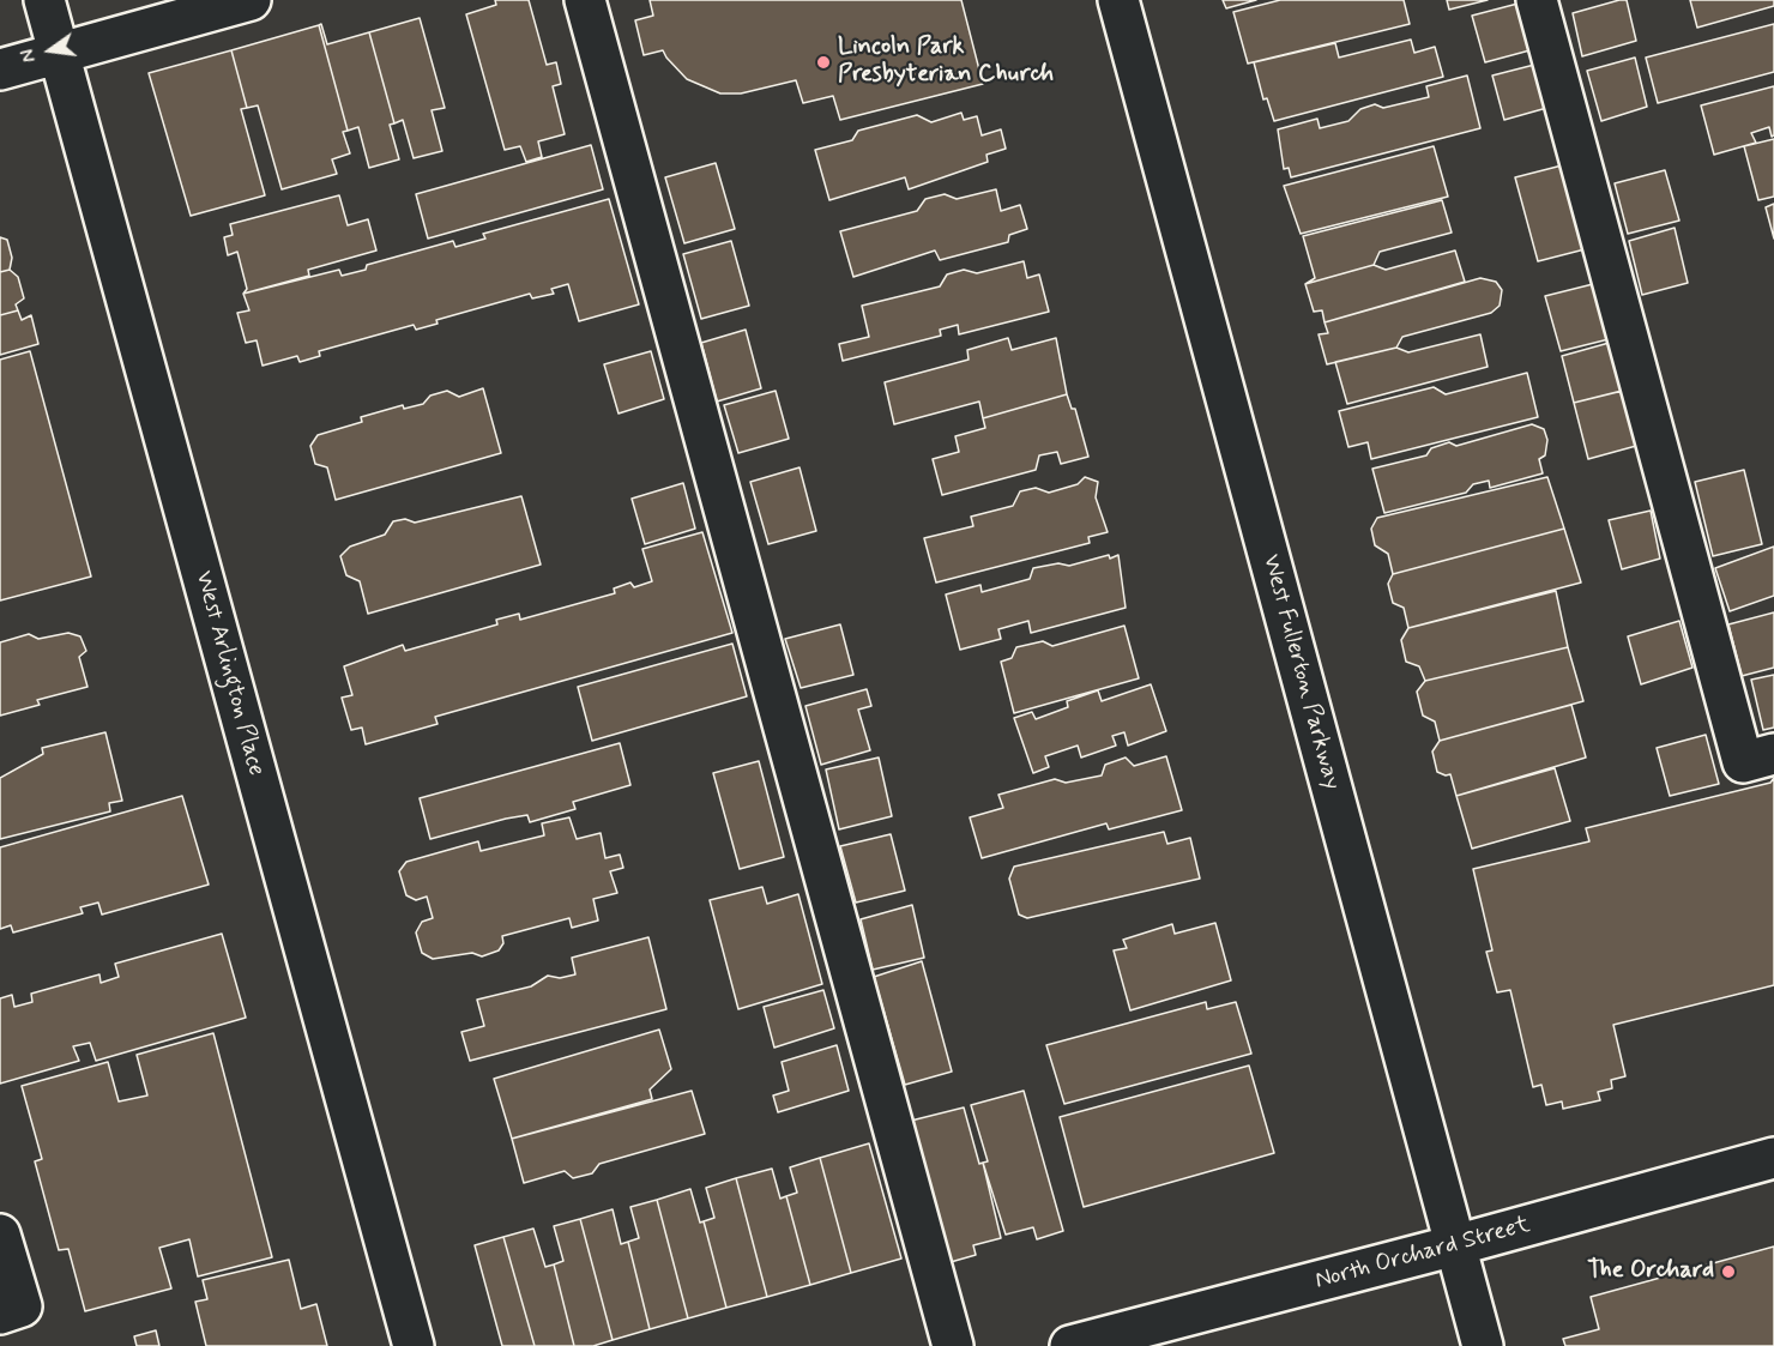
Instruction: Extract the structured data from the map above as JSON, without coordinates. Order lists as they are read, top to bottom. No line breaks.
{"streets":{"street":["West Fullerton Parkway","West Arlington Place","North Orchard Street"]},"crossings":[["West Fullerton Parkway","North Orchard Street"]],"places":["Lincoln Park Presbyterian Church","The Orchard"],"north":"left"}
